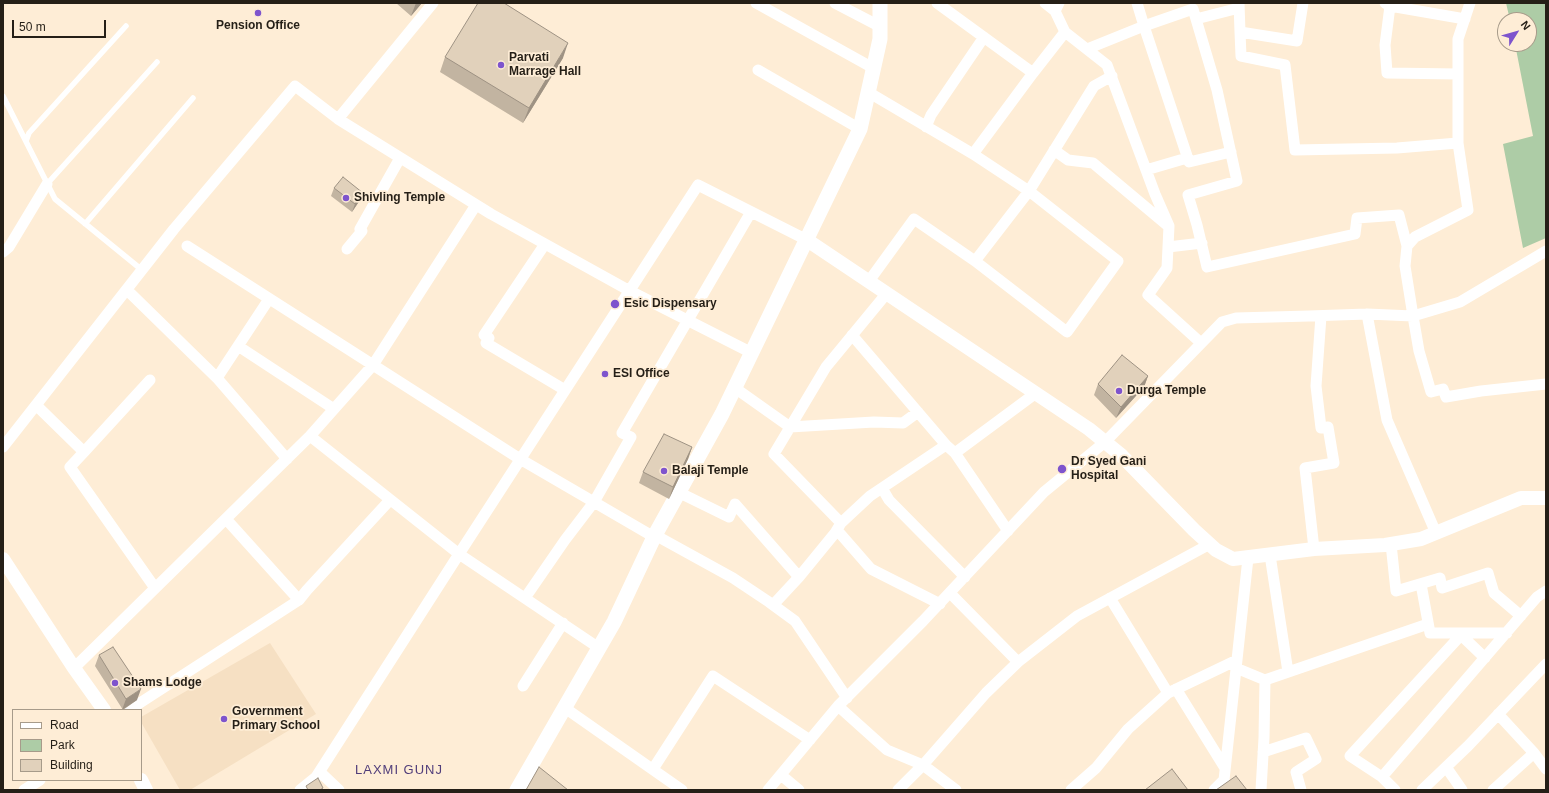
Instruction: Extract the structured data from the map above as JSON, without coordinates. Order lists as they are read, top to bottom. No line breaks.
{"districts":["LAXMI GUNJ"],"places":["Pension Office","Parvati Marrage Hall","Shivling Temple","Esic Dispensary","ESI Office","Durga Temple","Dr Syed Gani Hospital","Balaji Temple","Shams Lodge","Government Primary School"],"legend":["Road","Park","Building"],"scale_bar":"50 m","north":"top right"}
